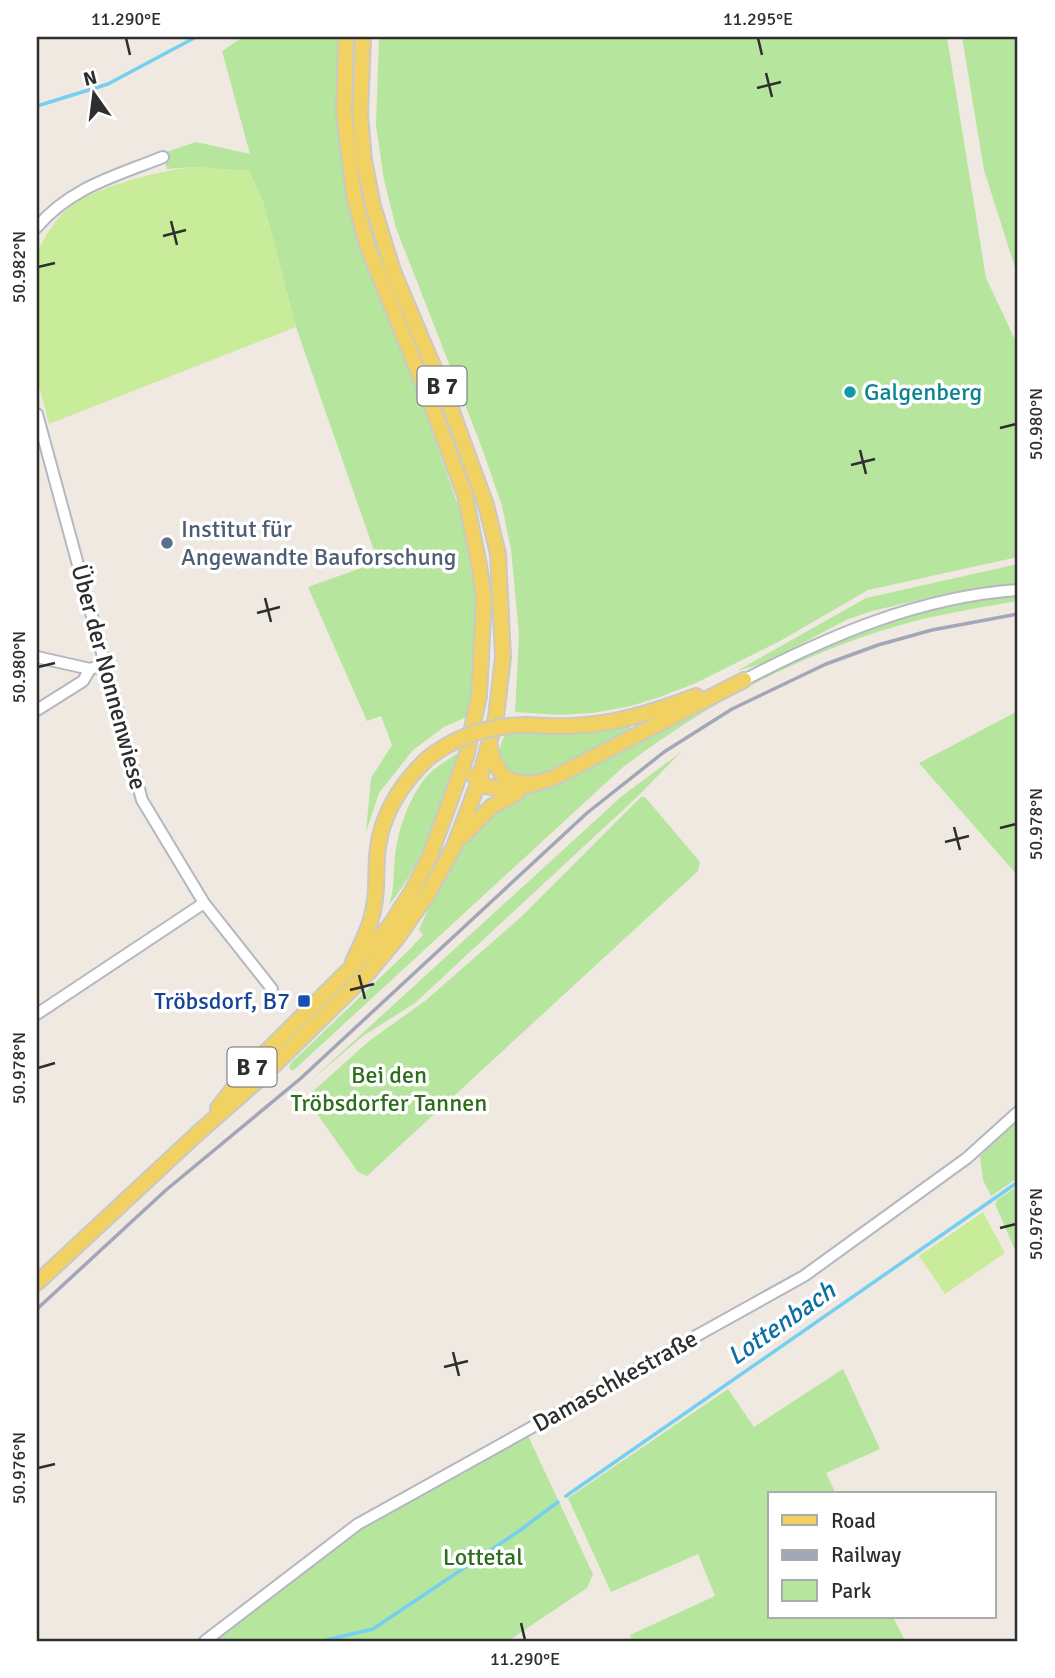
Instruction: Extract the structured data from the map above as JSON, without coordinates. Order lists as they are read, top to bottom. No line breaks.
{"streets":{"main road":["B 7"],"street":["Über der Nonnenwiese","Damaschkestraße"]},"water":["Lottenbach"],"parks":["Bei den Tröbsdorfer Tannen","Lottetal"],"places":{"other":["Galgenberg","Institut für Angewandte Bauforschung"],"transit":["Tröbsdorf, B7"]},"legend":["Road","Railway","Park"],"north":"top","coordinates":["11.290°E","11.295°E","50.982°N","50.980°N","50.978°N","50.976°N"]}
